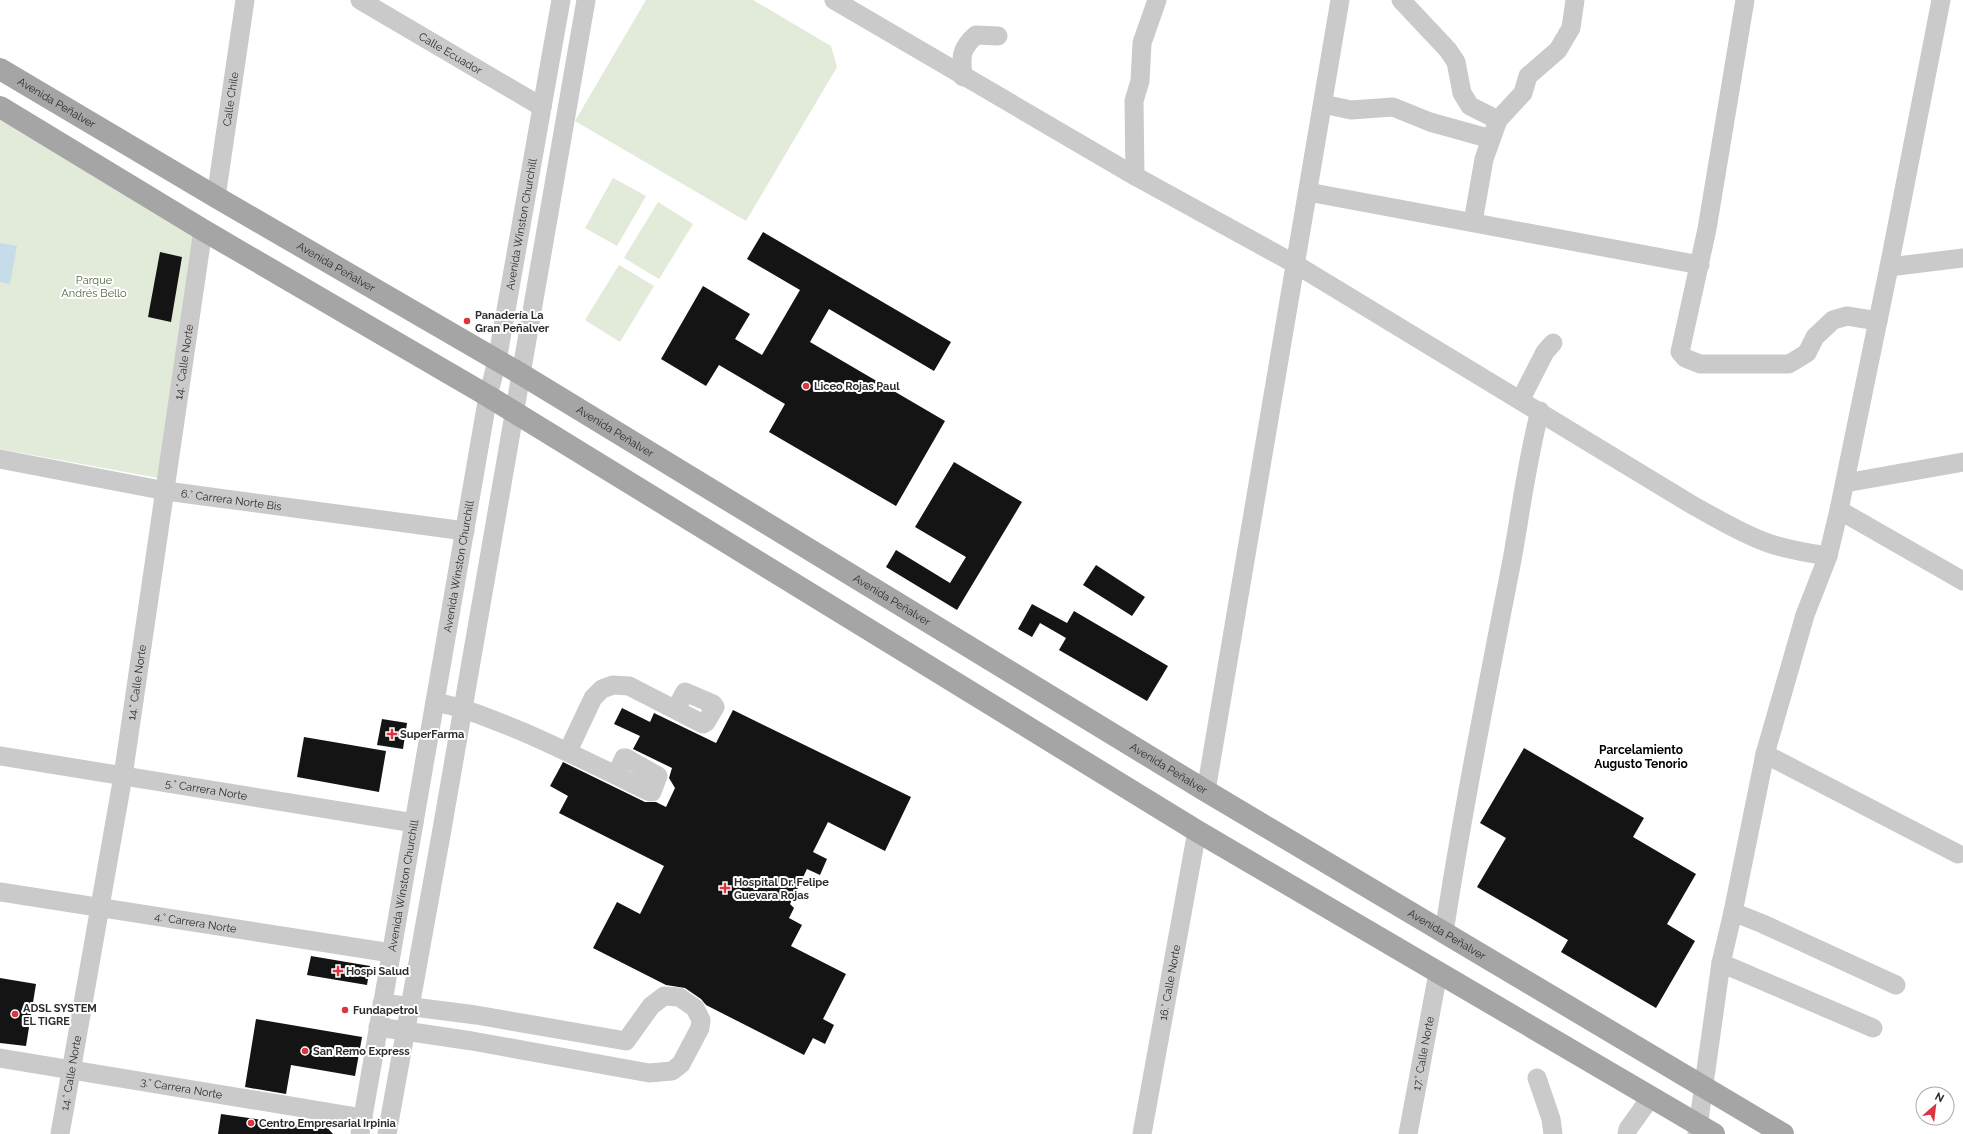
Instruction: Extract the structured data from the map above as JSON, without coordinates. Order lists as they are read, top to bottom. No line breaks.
{"streets":{"main road":["Avenida Peñalver"],"street":["Calle Ecuador","Calle Chile","Avenida Winston Churchill","14.° Calle Norte","6.° Carrera Norte Bis","5.° Carrera Norte","4.° Carrera Norte","16.° Calle Norte","17.° Calle Norte","3.° Carrera Norte"]},"crossings":[["Calle Ecuador","Avenida Winston Churchill"],["Calle Chile","Avenida Peñalver"],["Avenida Peñalver","Avenida Winston Churchill"],["Avenida Winston Churchill","6.° Carrera Norte Bis"],["Avenida Winston Churchill","5.° Carrera Norte"],["Avenida Winston Churchill","4.° Carrera Norte"],["Avenida Winston Churchill","3.° Carrera Norte"],["14.° Calle Norte","6.° Carrera Norte Bis"],["14.° Calle Norte","5.° Carrera Norte"],["14.° Calle Norte","4.° Carrera Norte"],["14.° Calle Norte","3.° Carrera Norte"]],"districts":["Parcelamiento Augusto Tenorio"],"parks":["Parque Andrés Bello"],"places":{"other":["Panadería La Gran Peñalver","Liceo Rojas Paul","Fundapetrol","ADSL SYSTEM EL TIGRE","San Remo Express","Centro Empresarial Irpinia"],"health":["SuperFarma","Hospital Dr. Felipe Guevara Rojas","Hospi Salud"]},"north":"top right"}
